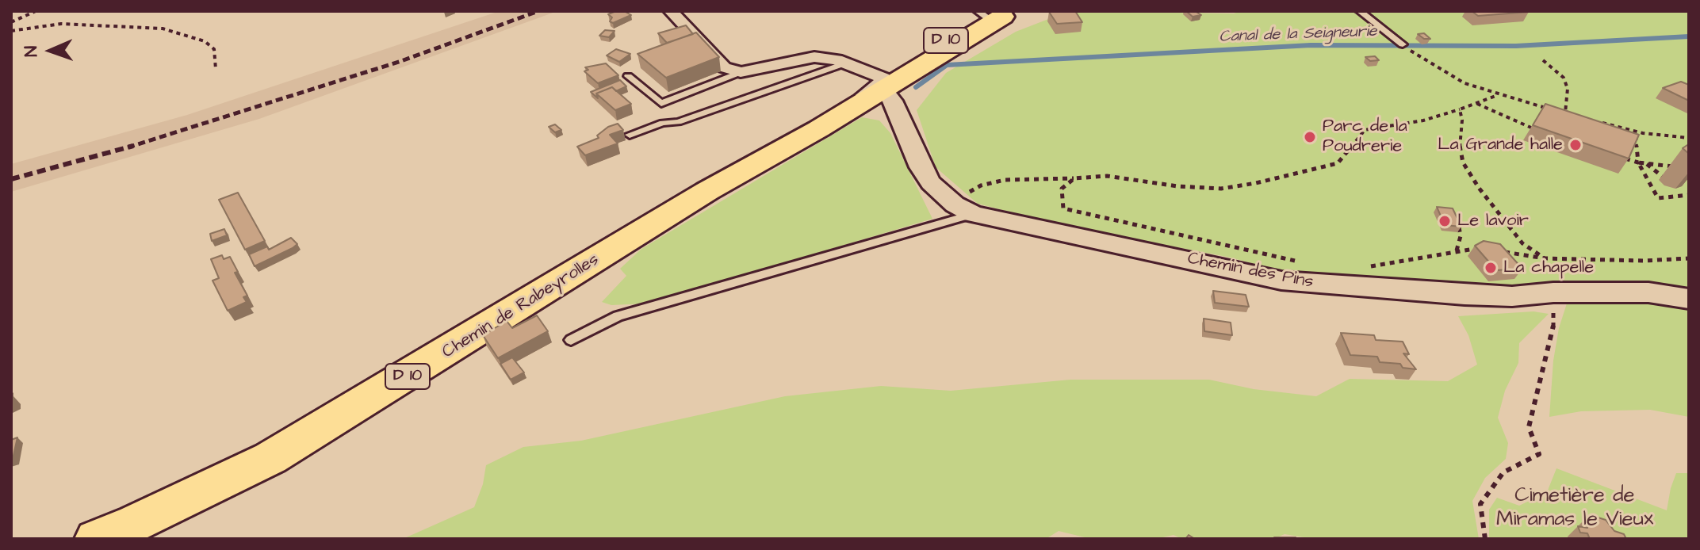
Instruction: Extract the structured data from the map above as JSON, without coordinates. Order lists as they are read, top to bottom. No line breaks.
{"streets":{"main road":["D 10","Chemin de Rabeyrolles"],"street":["Chemin des Pins"]},"crossings":[["Chemin des Pins","Chemin de Rabeyrolles"]],"water":["Canal de la Seigneurie"],"parks":["Cimetière de Miramas le Vieux"],"places":["Parc de la Poudrerie","La Grande halle","Le lavoir","La chapelle"],"north":"left"}
